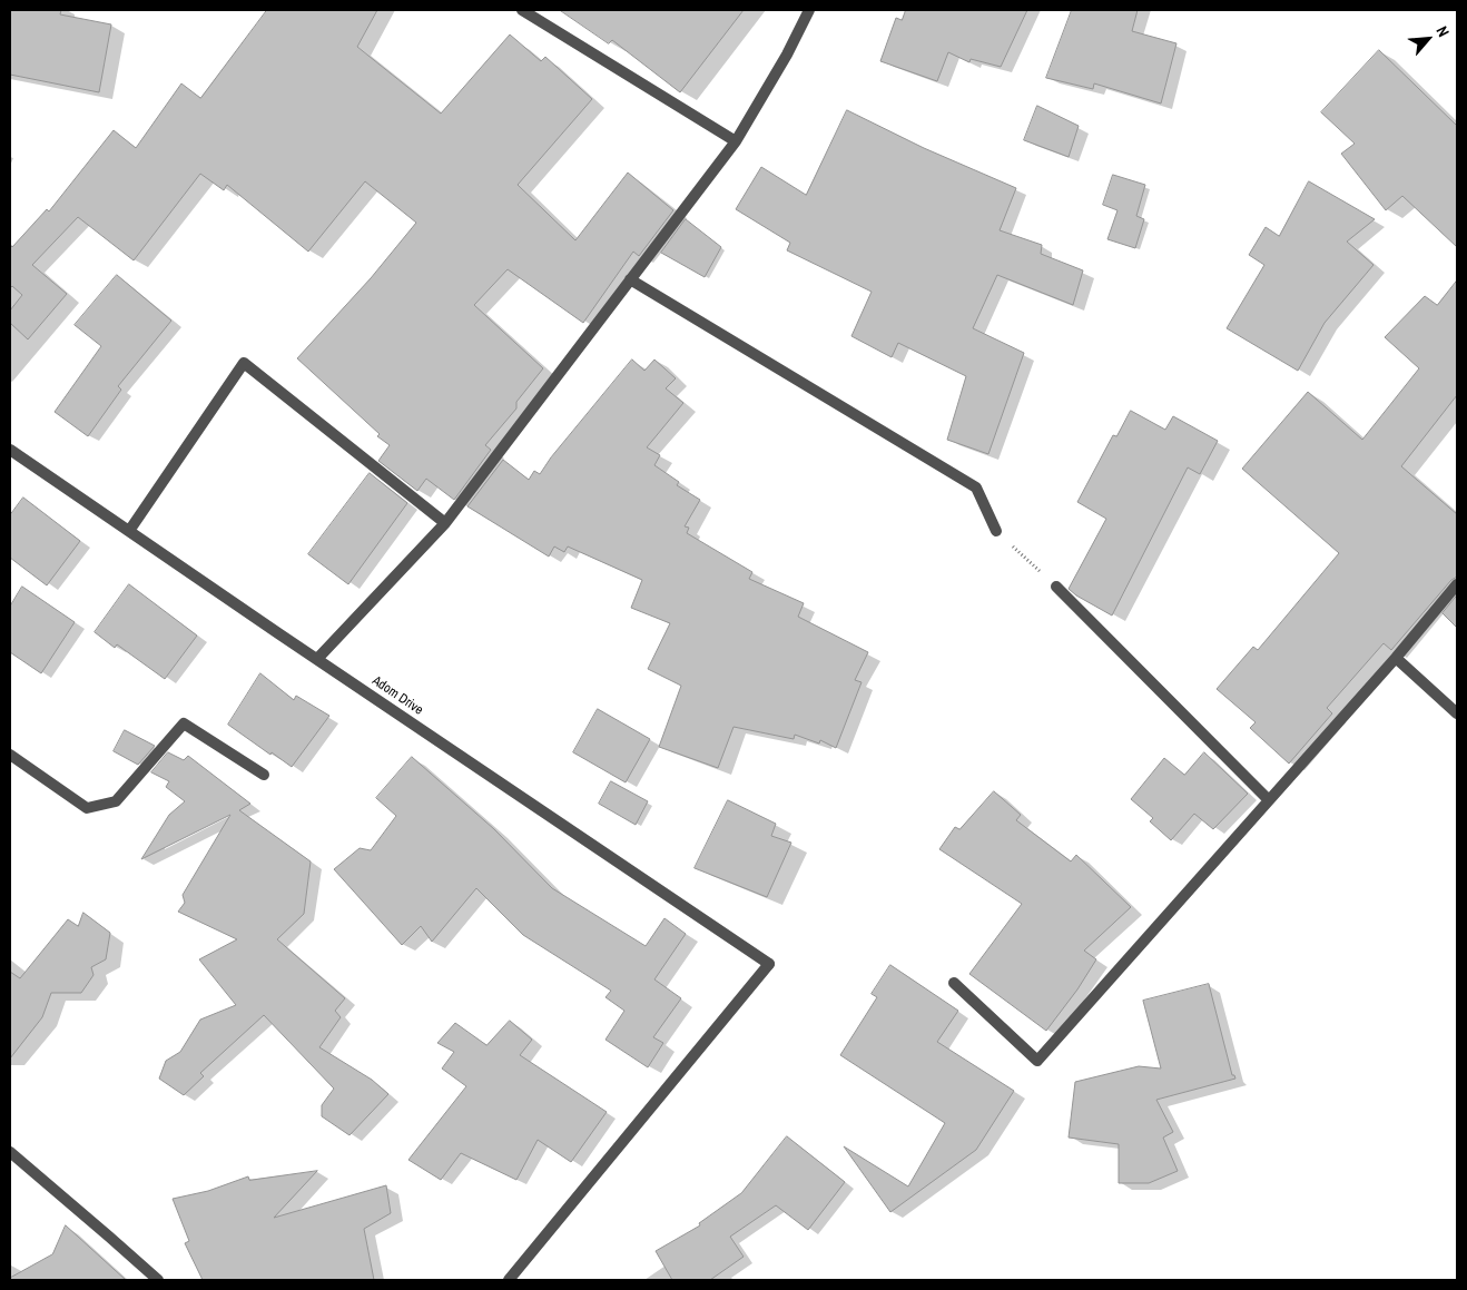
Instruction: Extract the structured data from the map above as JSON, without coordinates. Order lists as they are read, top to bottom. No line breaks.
{"streets":{"street":["Adom Drive"]},"north":"top right"}
